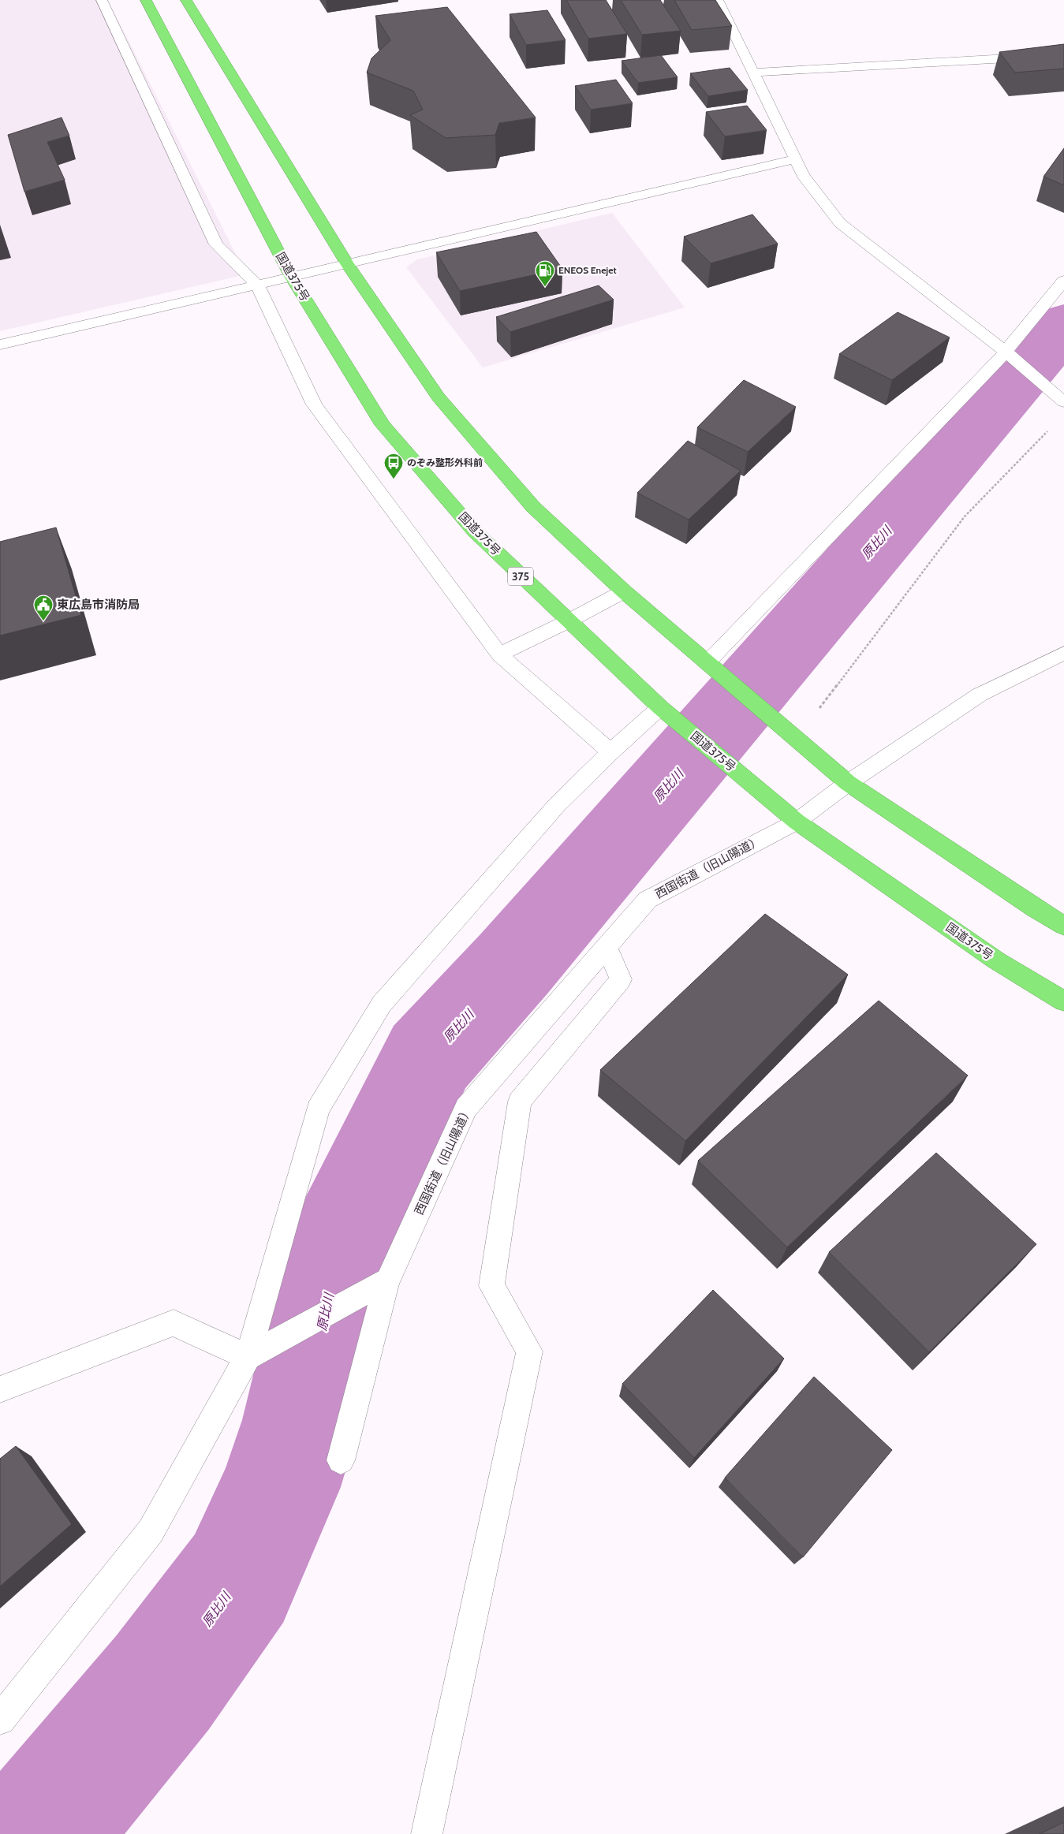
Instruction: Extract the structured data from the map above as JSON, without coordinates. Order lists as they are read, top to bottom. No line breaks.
{"streets":{"highway":["国道375号","375"],"street":["西国街道（旧山陽道）"]},"crossings":[["国道375号","西国街道（旧山陽道）"]],"water":["原比川"],"places":{"fuel station":["ENEOS Enejet"],"bus stop":["のぞみ整形外科前"],"public building":["東広島市消防局"]}}
